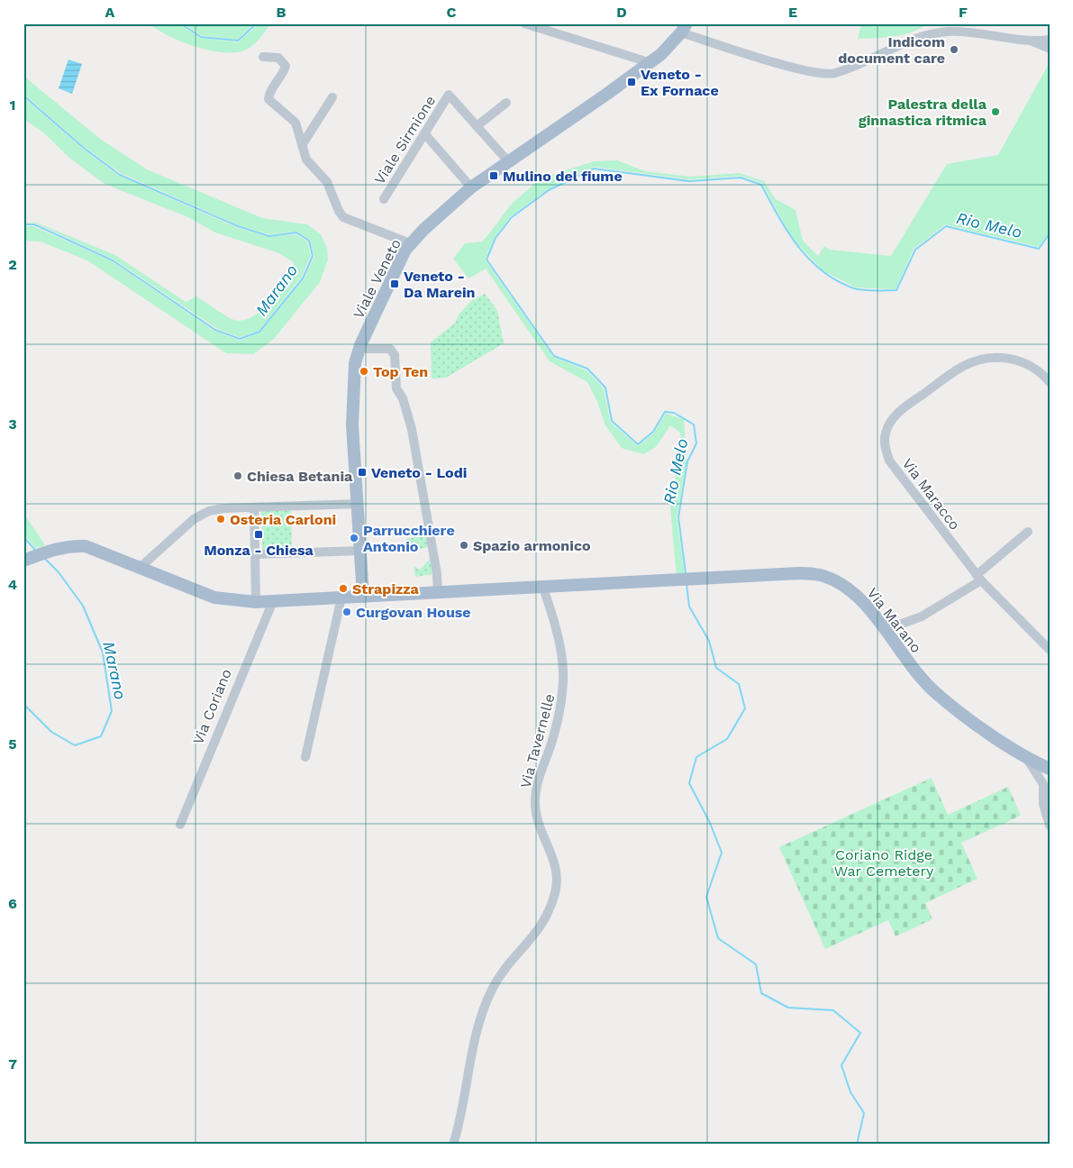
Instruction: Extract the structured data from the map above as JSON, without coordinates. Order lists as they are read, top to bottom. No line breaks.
{"streets":{"main road":["Viale Veneto","Via Marano"],"street":["Viale Sirmione","Via Maracco","Via Coriano","Via Tavernelle"]},"crossings":[["Viale Veneto","Via Marano"],["Via Marano","Via Coriano"],["Via Marano","Via Tavernelle"]],"water":["Rio Melo","Marano"],"parks":["Coriano Ridge War Cemetery"],"places":{"other":["Indicom document care","Palestra della ginnastica ritmica","Top Ten","Chiesa Betania","Osteria Carloni","Parrucchiere Antonio","Spazio armonico","Strapizza","Curgovan House"],"transit":["Veneto - Ex Fornace","Mulino del fiume","Veneto - Da Marein","Veneto - Lodi","Monza - Chiesa"]},"grid":{"columns":["A","B","C","D","E","F"],"rows":["1","2","3","4","5","6","7"]}}
